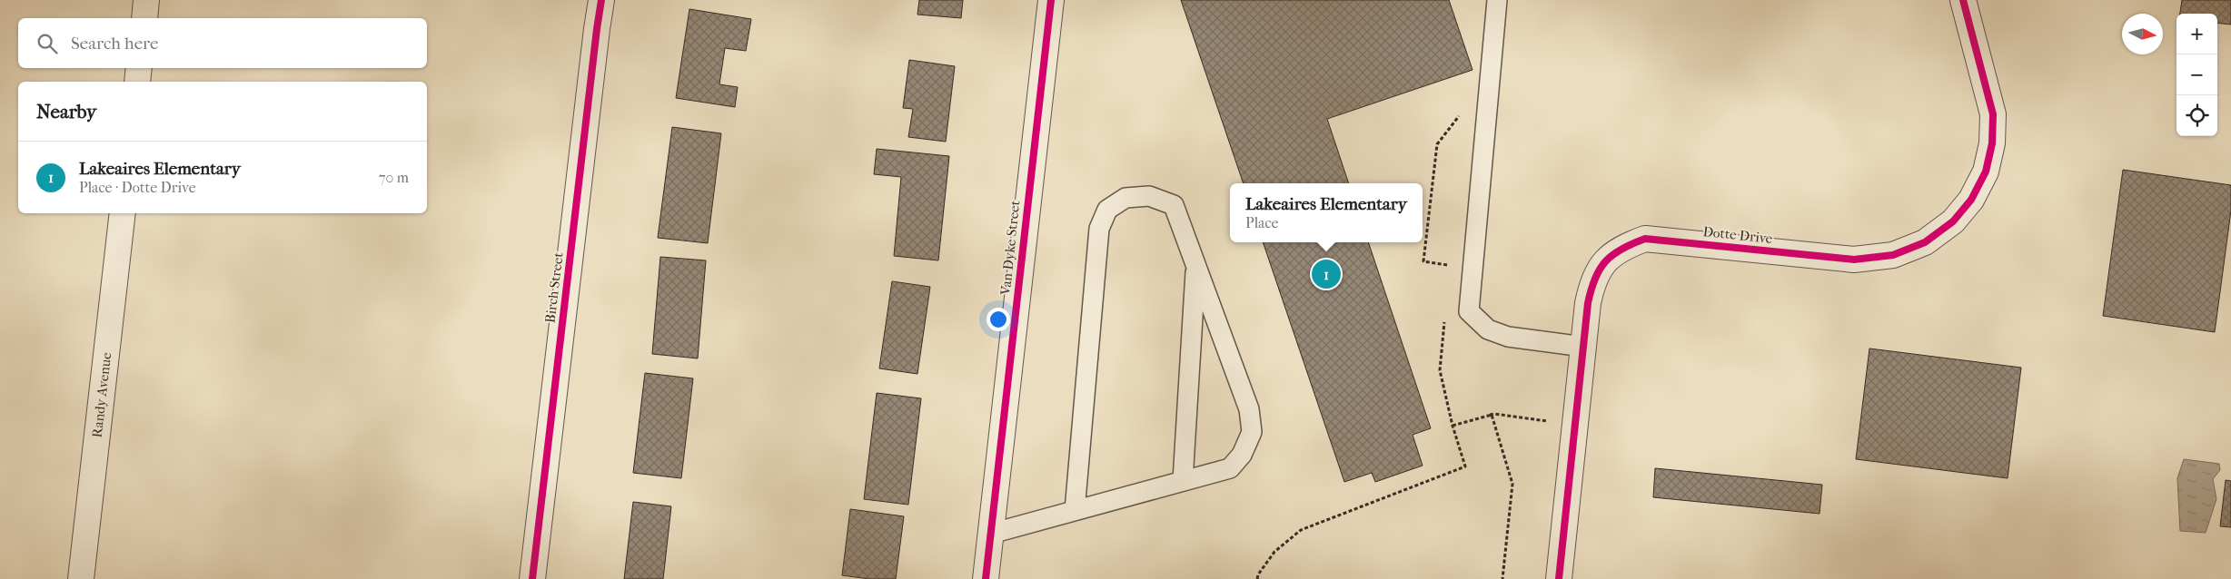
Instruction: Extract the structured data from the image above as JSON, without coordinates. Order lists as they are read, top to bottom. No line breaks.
{"streets":{"street":["Dotte Drive","Van Dyke Street","Birch Street","Randy Avenue"]},"north":"right","page":{"map_buttons":["+","−"],"search":"Search here","heading":"Nearby","list":[{"mark":"1","name":"Lakeaires Elementary","note":"Place · Dotte Drive","value":"70 m"}],"popup":["Lakeaires Elementary","Place"],"pins":"1"}}
